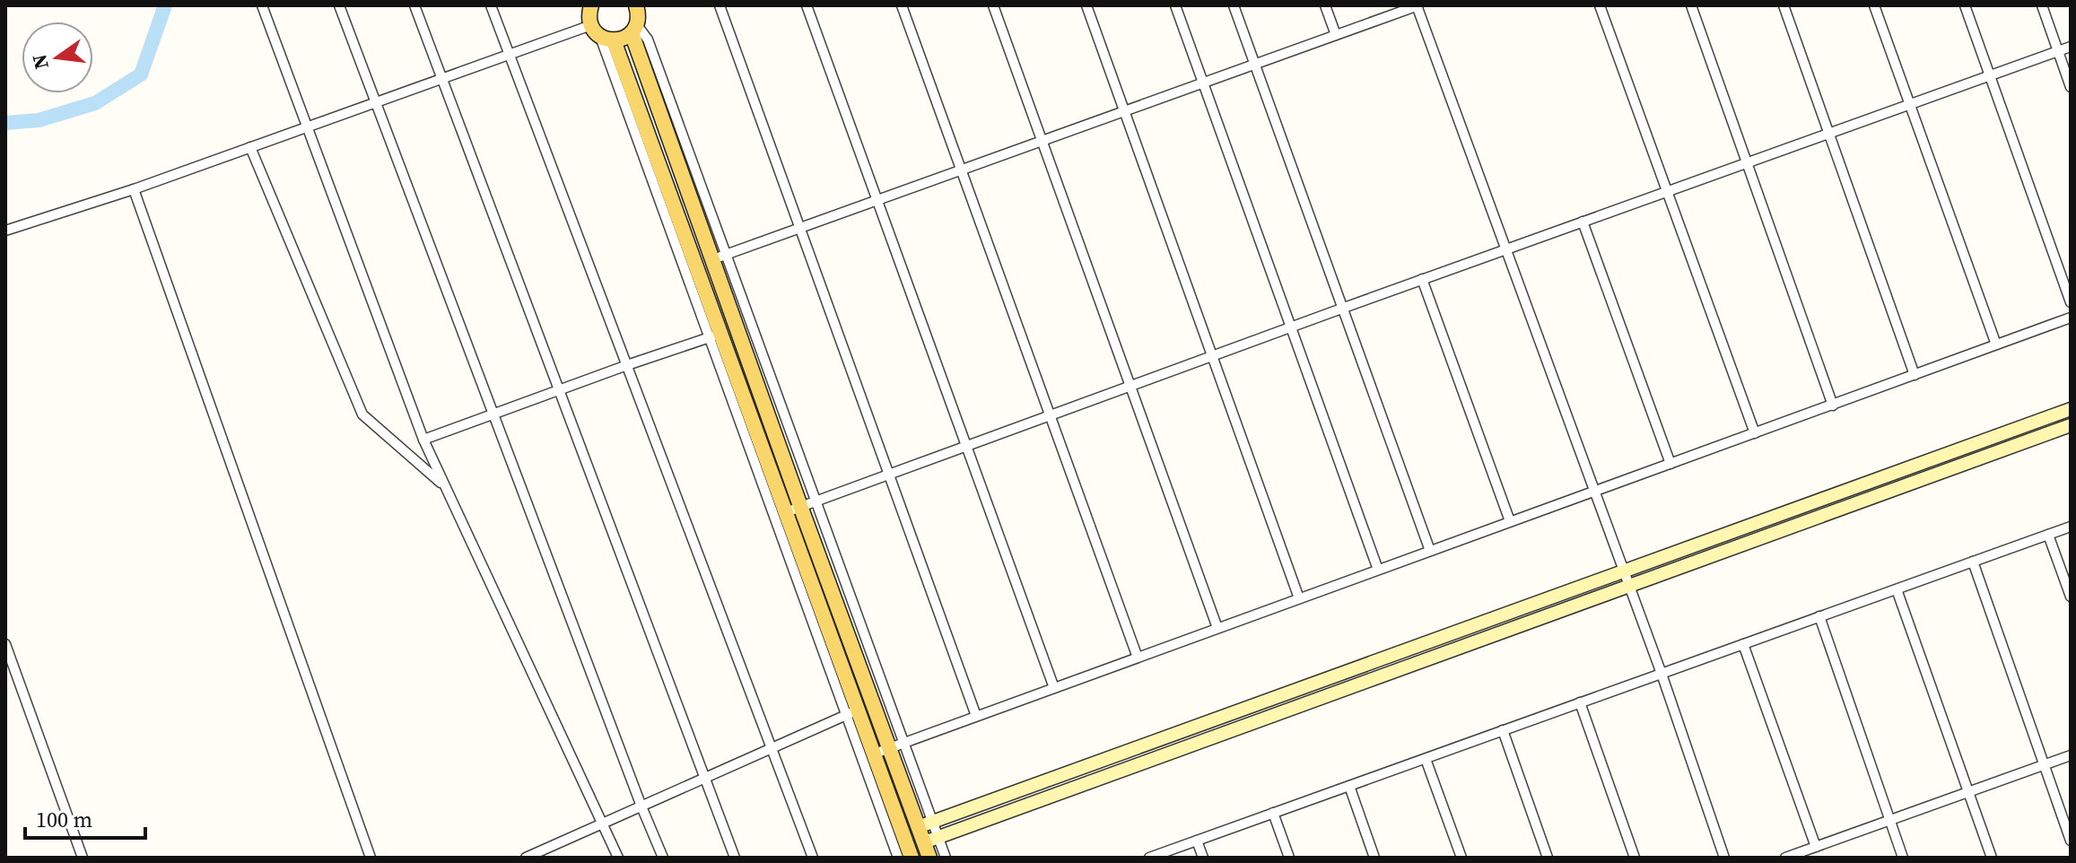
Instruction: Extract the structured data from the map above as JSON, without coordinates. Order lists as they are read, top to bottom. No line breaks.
{"scale_bar":"100 m","north":"left"}
